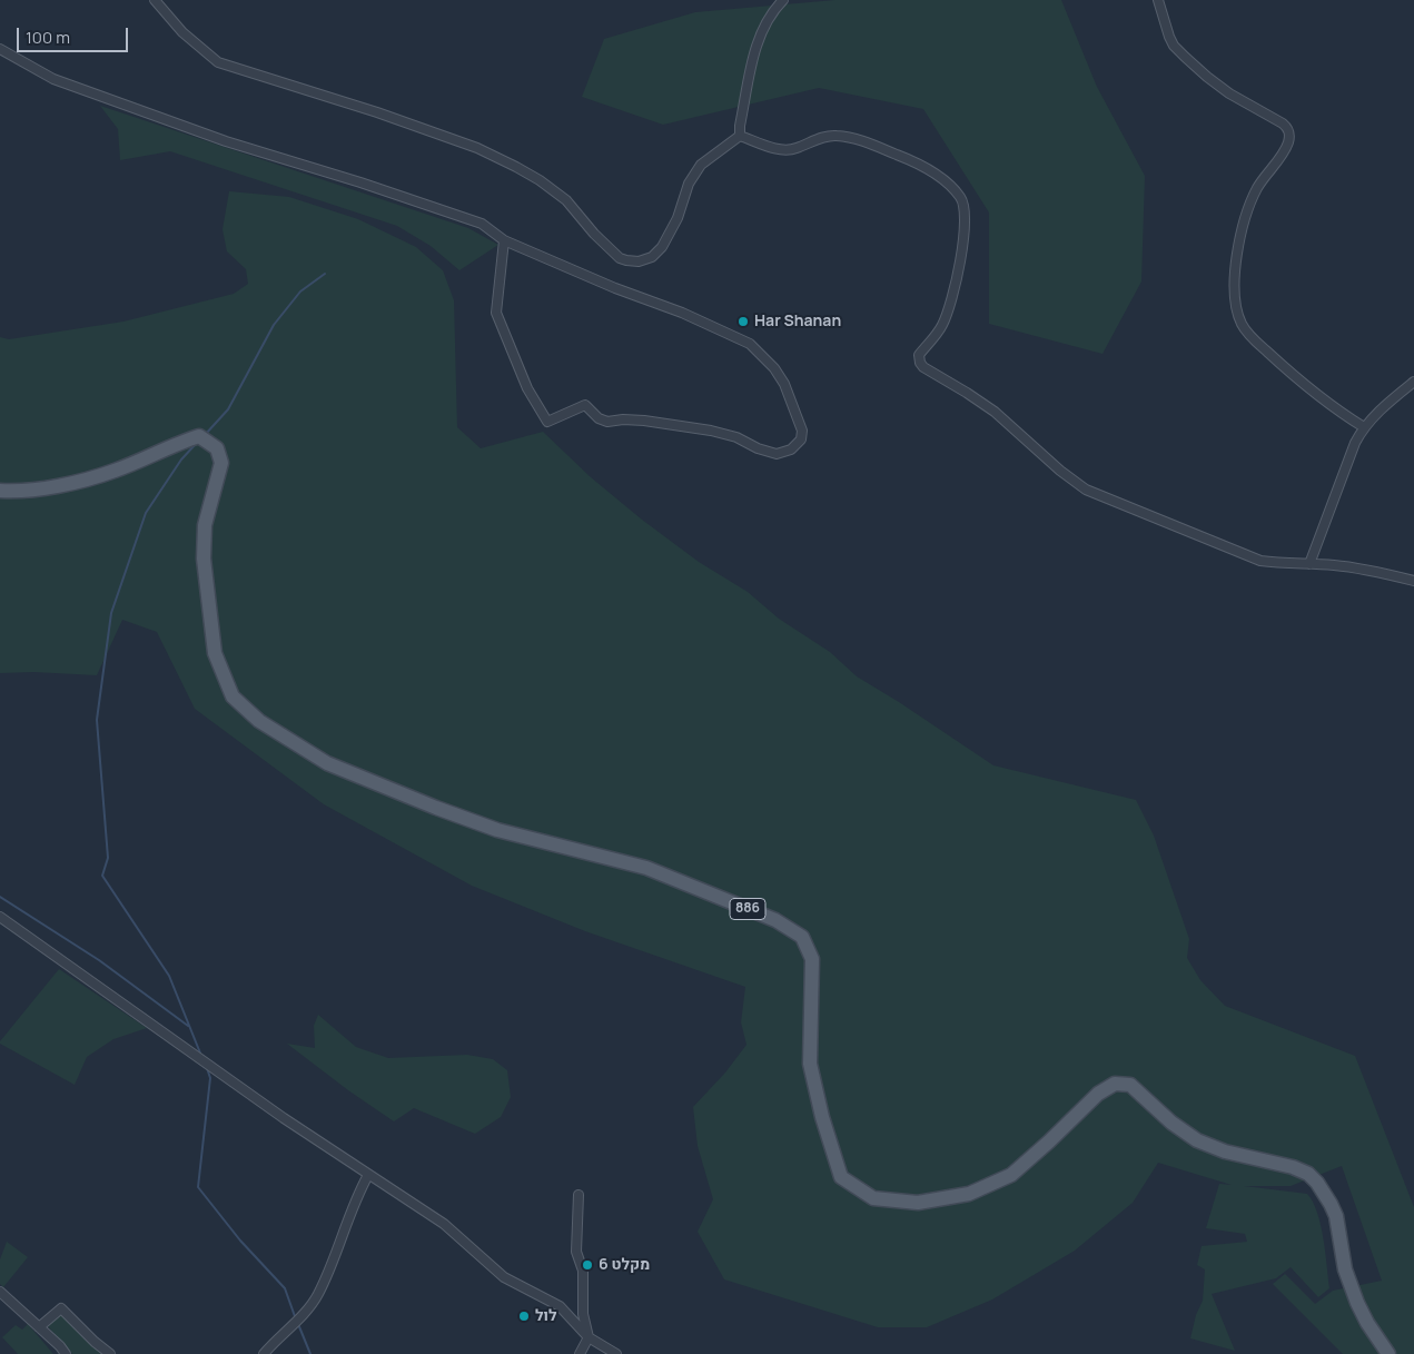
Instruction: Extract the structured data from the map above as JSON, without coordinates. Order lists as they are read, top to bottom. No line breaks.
{"streets":{"main road":["886"]},"places":["Har Shanan","מקלט 6","לול"],"scale_bar":"100 m"}
